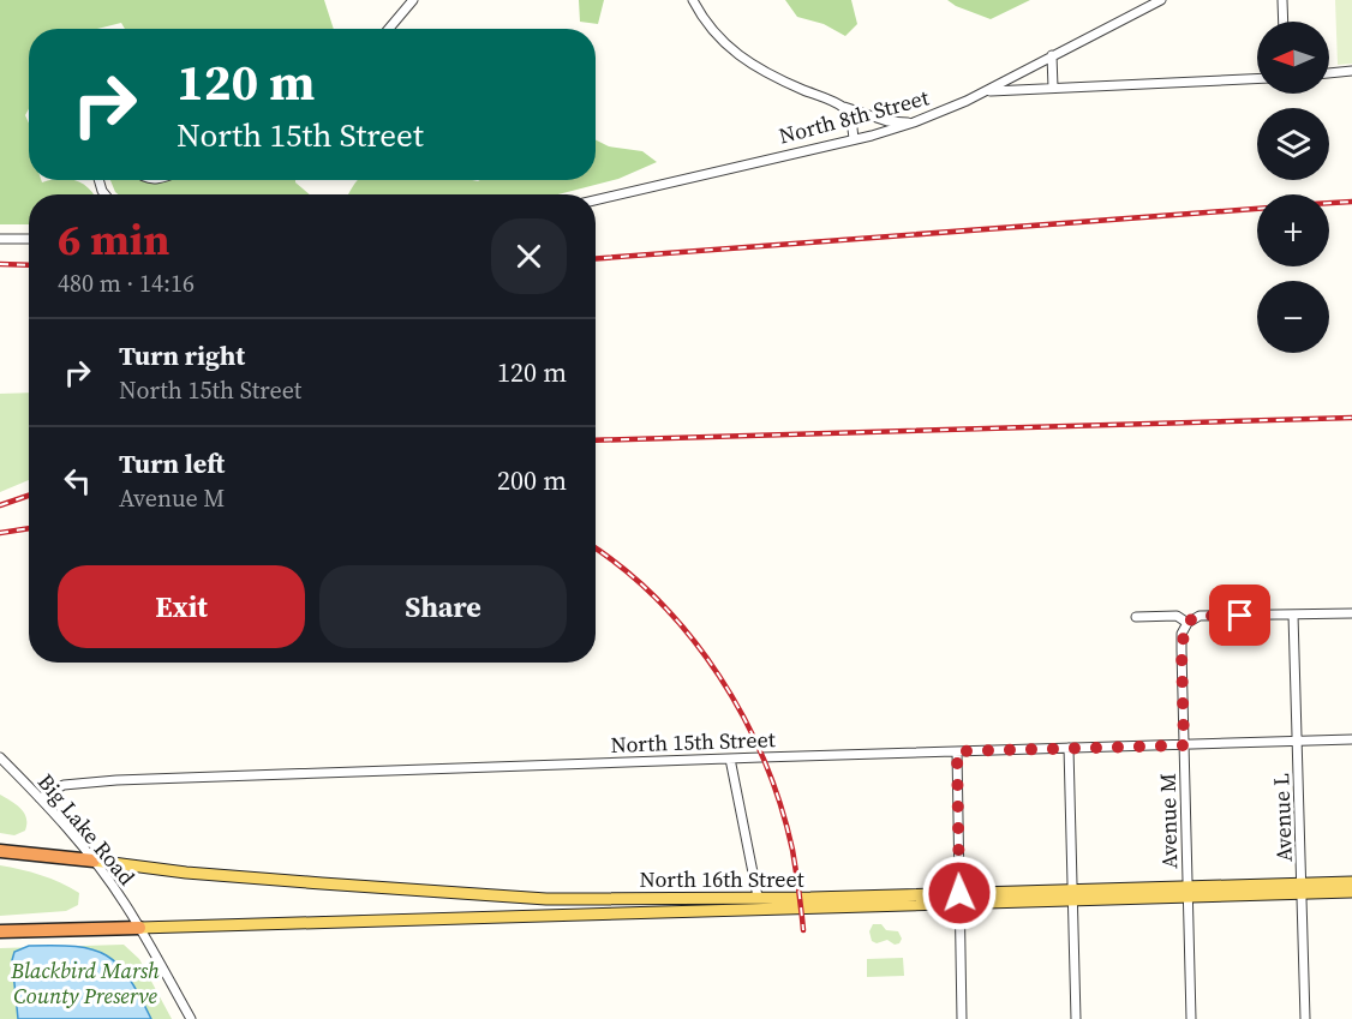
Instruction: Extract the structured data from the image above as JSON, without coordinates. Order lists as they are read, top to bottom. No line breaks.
{"streets":{"main road":["North 16th Street"],"street":["North 8th Street","North 15th Street","Avenue L","Avenue M","Big Lake Road"]},"crossings":[["North 15th Street","Avenue L"],["North 15th Street","Avenue M"],["North 15th Street","Big Lake Road"],["Avenue L","North 16th Street"],["Avenue M","North 16th Street"],["Big Lake Road","North 16th Street"]],"parks":["Blackbird Marsh County Preserve"],"north":"left","page":{"map_buttons":["+","−"],"turn":["120 m","North 15th Street"],"heading":["6 min","480 m · 14:16"],"list":[{"name":"Turn right","note":"North 15th Street","value":"120 m"},{"name":"Turn left","note":"Avenue M","value":"200 m"}],"buttons":["Exit","Share"]}}
